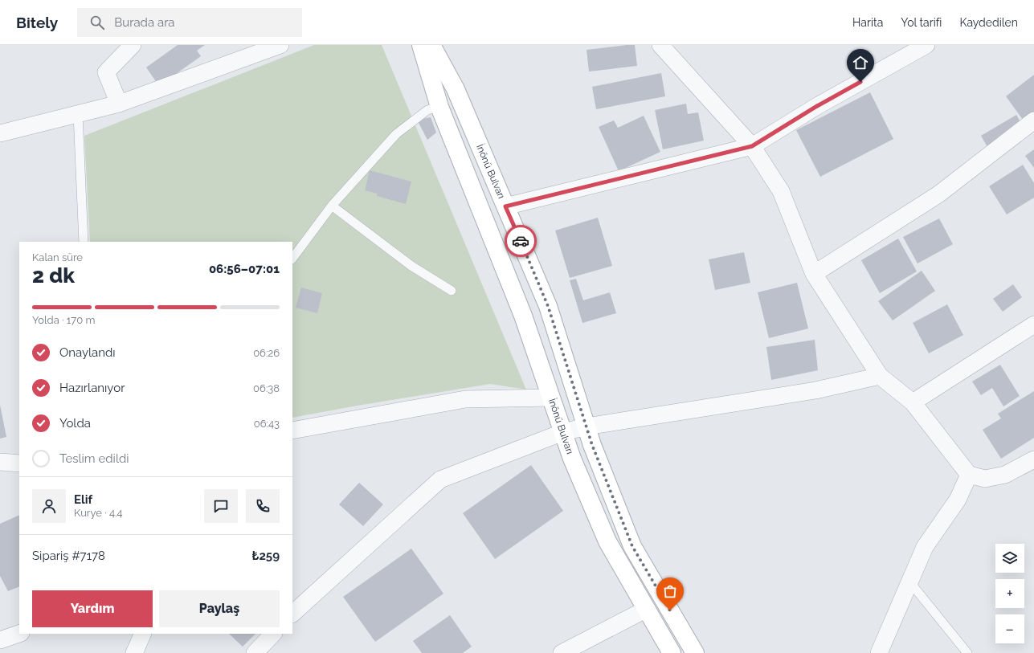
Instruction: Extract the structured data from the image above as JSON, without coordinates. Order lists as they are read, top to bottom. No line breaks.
{"streets":{"main road":["İnönü Bulvarı"]},"page":{"header":"Bitely","search":"Burada ara","nav":["Harita","Yol tarifi","Kaydedilen"],"heading":["2 dk","Kalan süre","06:56–07:01"],"panel":["Elif","Kurye · 4.4","Sipariş #7178","₺259"],"bar":"Yolda · 170 m","list":[["Onaylandı","06:26"],["Hazırlanıyor","06:38"],["Yolda","06:43"],"Teslim edildi"],"map_buttons":["+","−"],"buttons":["Yardım","Paylaş"]}}
